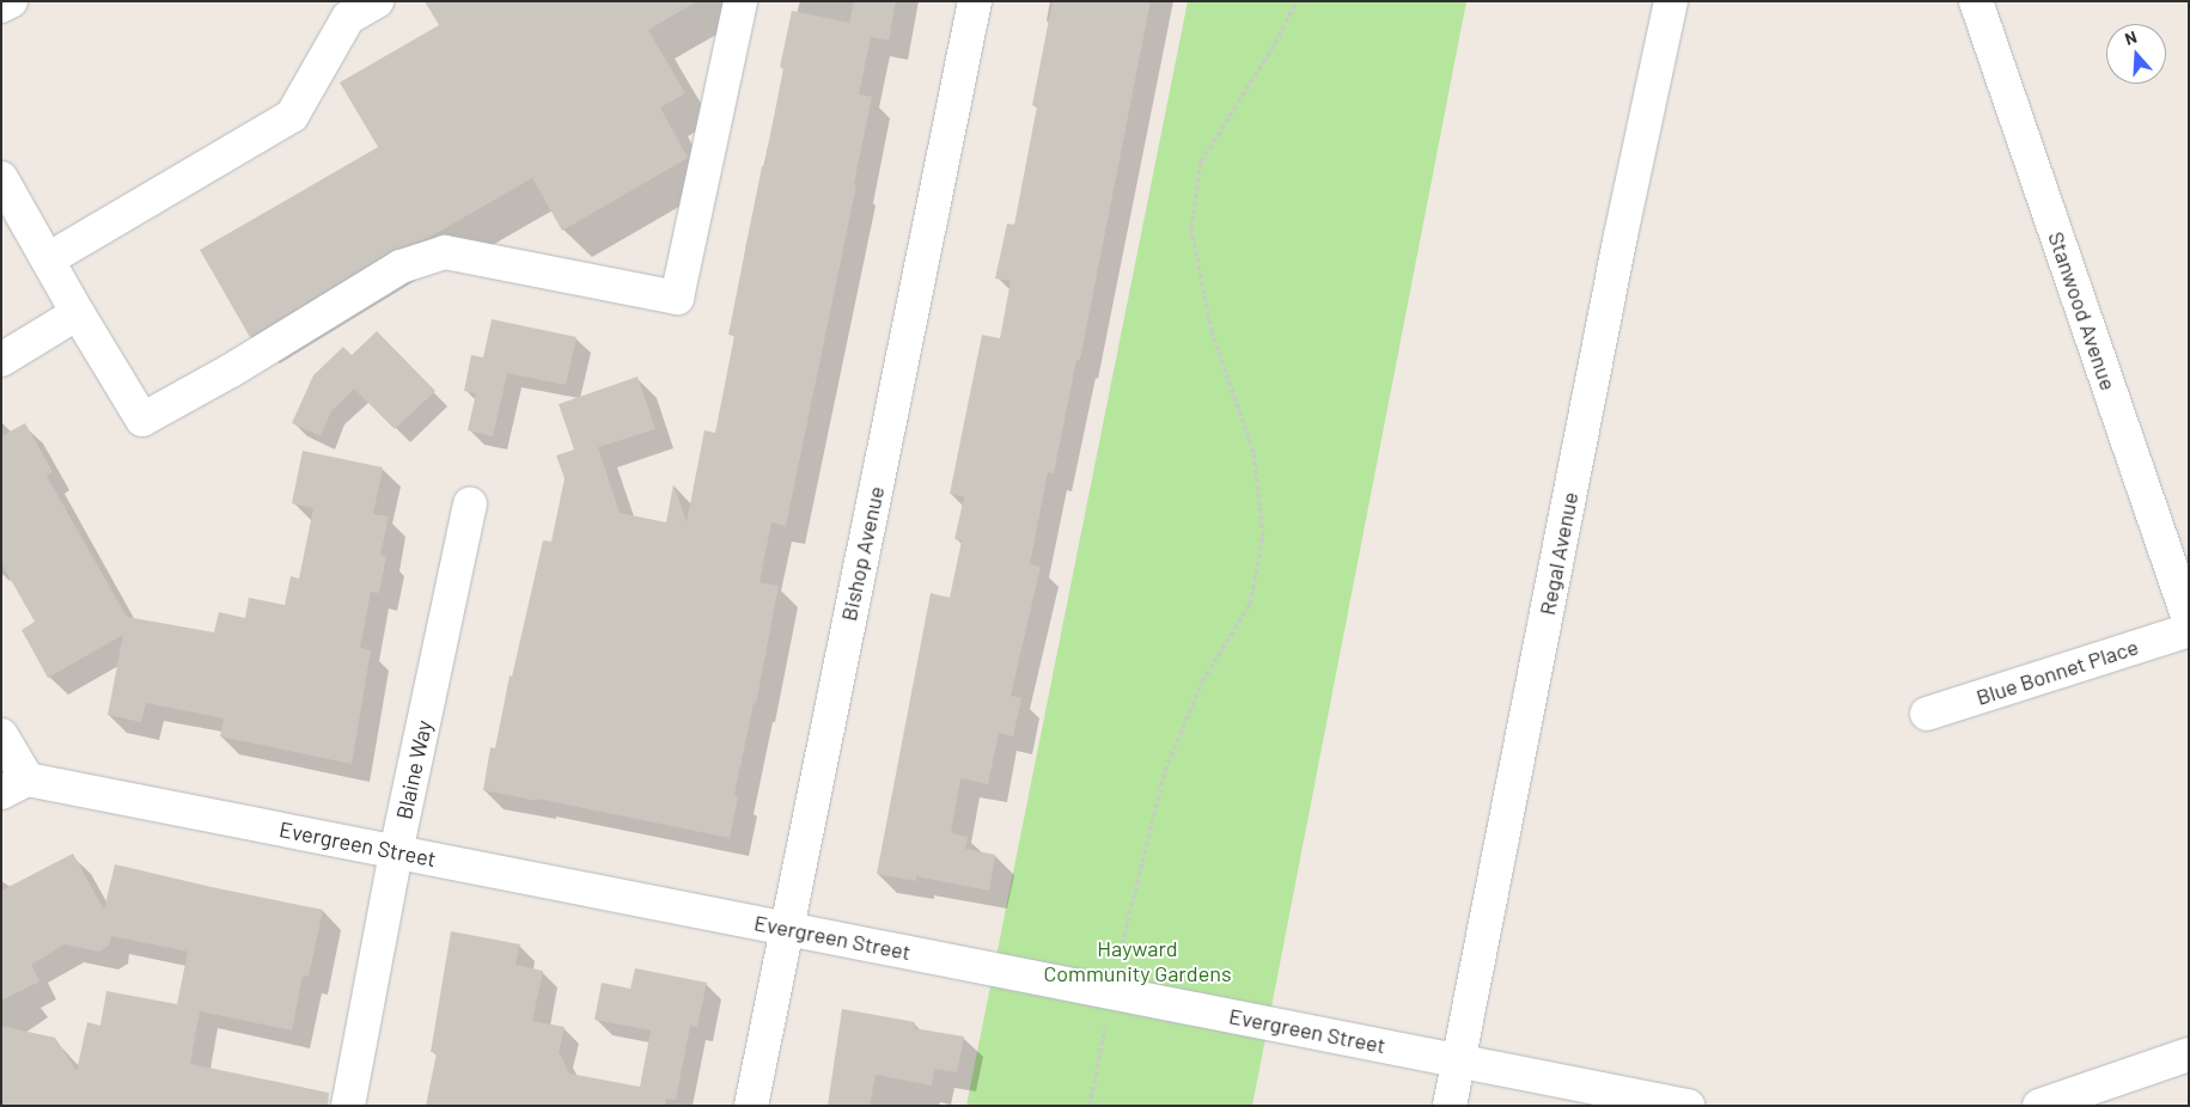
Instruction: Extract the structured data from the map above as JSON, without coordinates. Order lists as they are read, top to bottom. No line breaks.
{"streets":{"street":["Stanwood Avenue","Bishop Avenue","Regal Avenue","Blue Bonnet Place","Blaine Way","Evergreen Street"]},"crossings":[["Bishop Avenue","Evergreen Street"],["Regal Avenue","Evergreen Street"],["Blaine Way","Evergreen Street"]],"parks":["Hayward Community Gardens"],"north":"top"}
